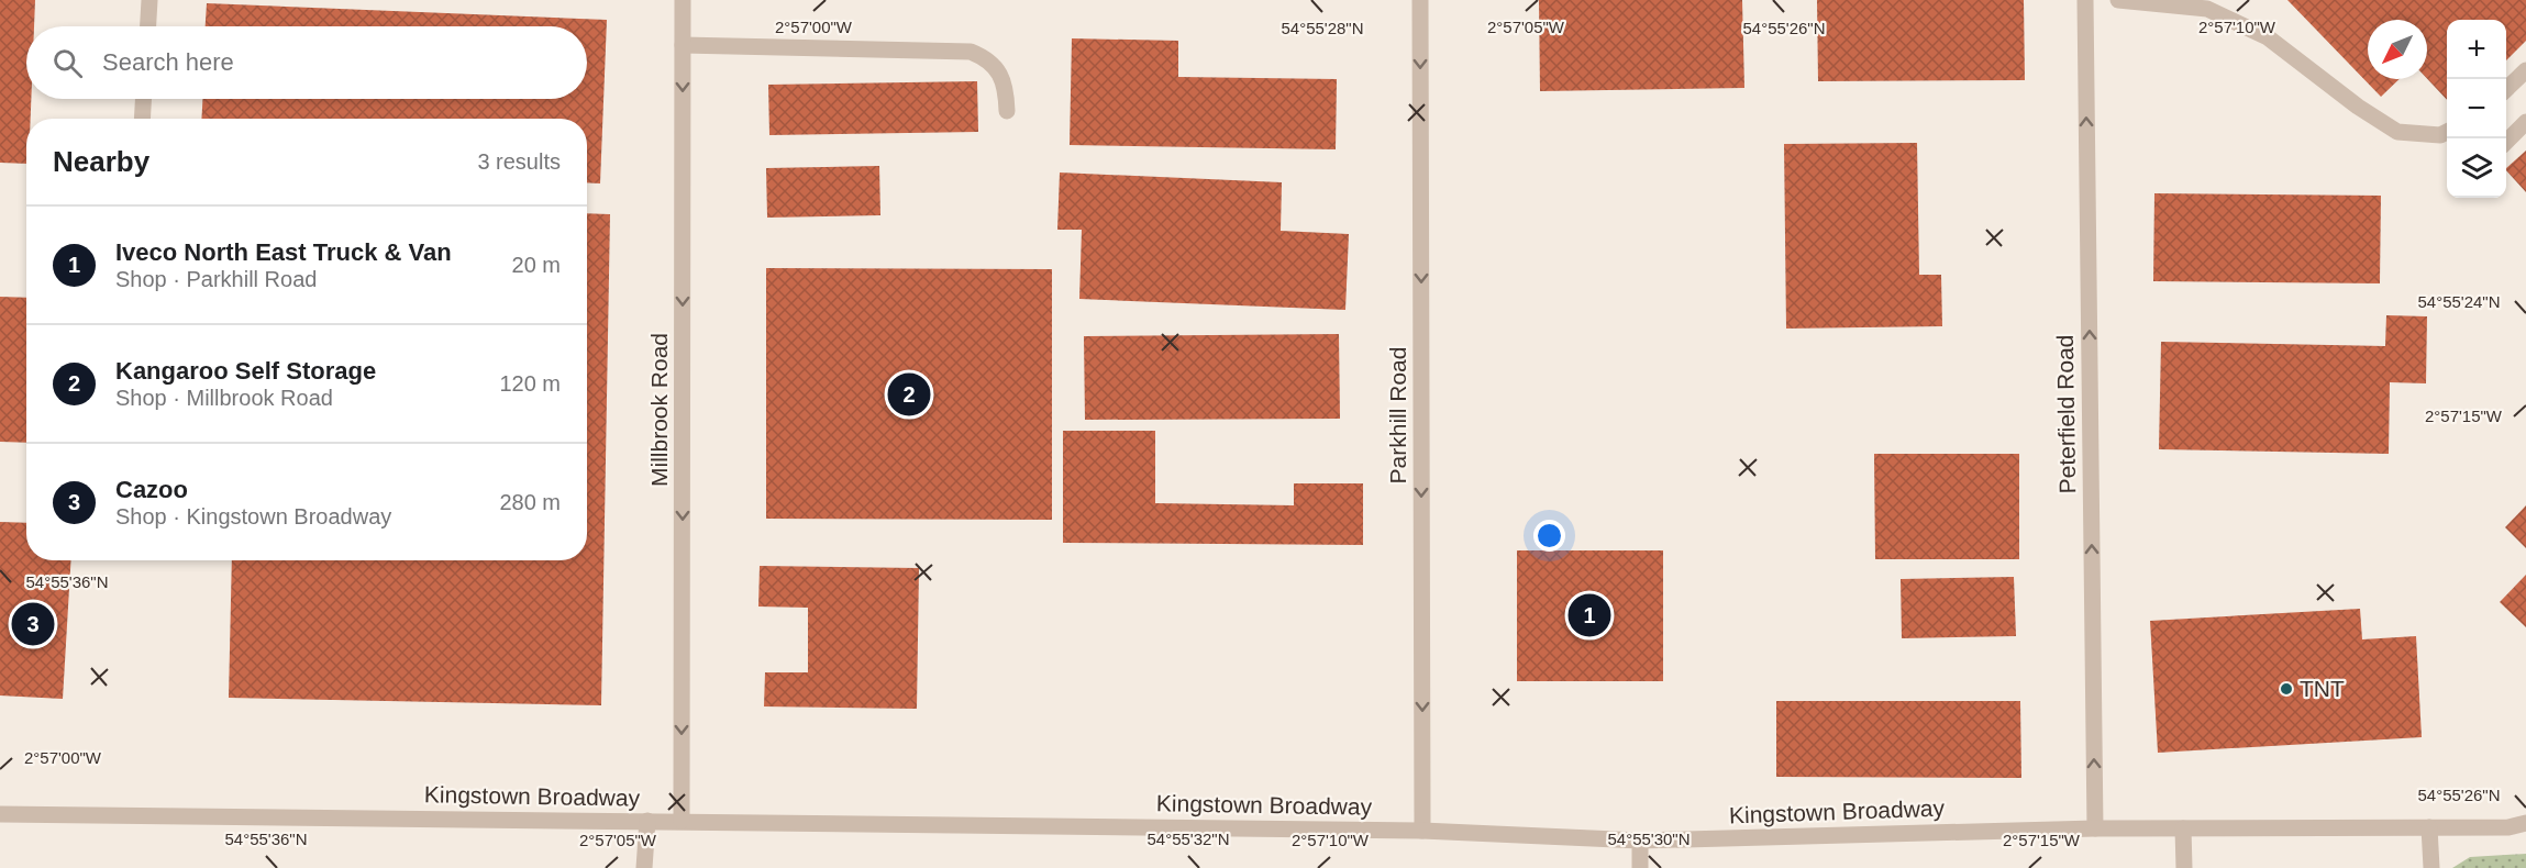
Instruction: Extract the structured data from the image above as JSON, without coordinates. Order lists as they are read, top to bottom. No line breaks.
{"streets":{"street":["Millbrook Road","Peterfield Road","Parkhill Road","Kingstown Broadway"]},"crossings":[["Millbrook Road","Kingstown Broadway"],["Peterfield Road","Kingstown Broadway"],["Parkhill Road","Kingstown Broadway"]],"one_way":["Millbrook Road","Peterfield Road","Parkhill Road"],"places":["TNT"],"north":"bottom left","page":{"map_buttons":["+","−"],"search":"Search here","heading":["Nearby","3 results"],"list":[{"mark":"1","name":"Iveco North East Truck & Van","note":"Shop · Parkhill Road","value":"20 m"},{"mark":"2","name":"Kangaroo Self Storage","note":"Shop · Millbrook Road","value":"120 m"},{"mark":"3","name":"Cazoo","note":"Shop · Kingstown Broadway","value":"280 m"}],"pins":["2","1","3"]},"coordinates":["2°57'00\"W","2°57'05\"W","2°57'10\"W","54°55'26\"N","54°55'28\"N","54°55'24\"N","2°57'15\"W","54°55'36\"N","54°55'32\"N","54°55'30\"N"]}
